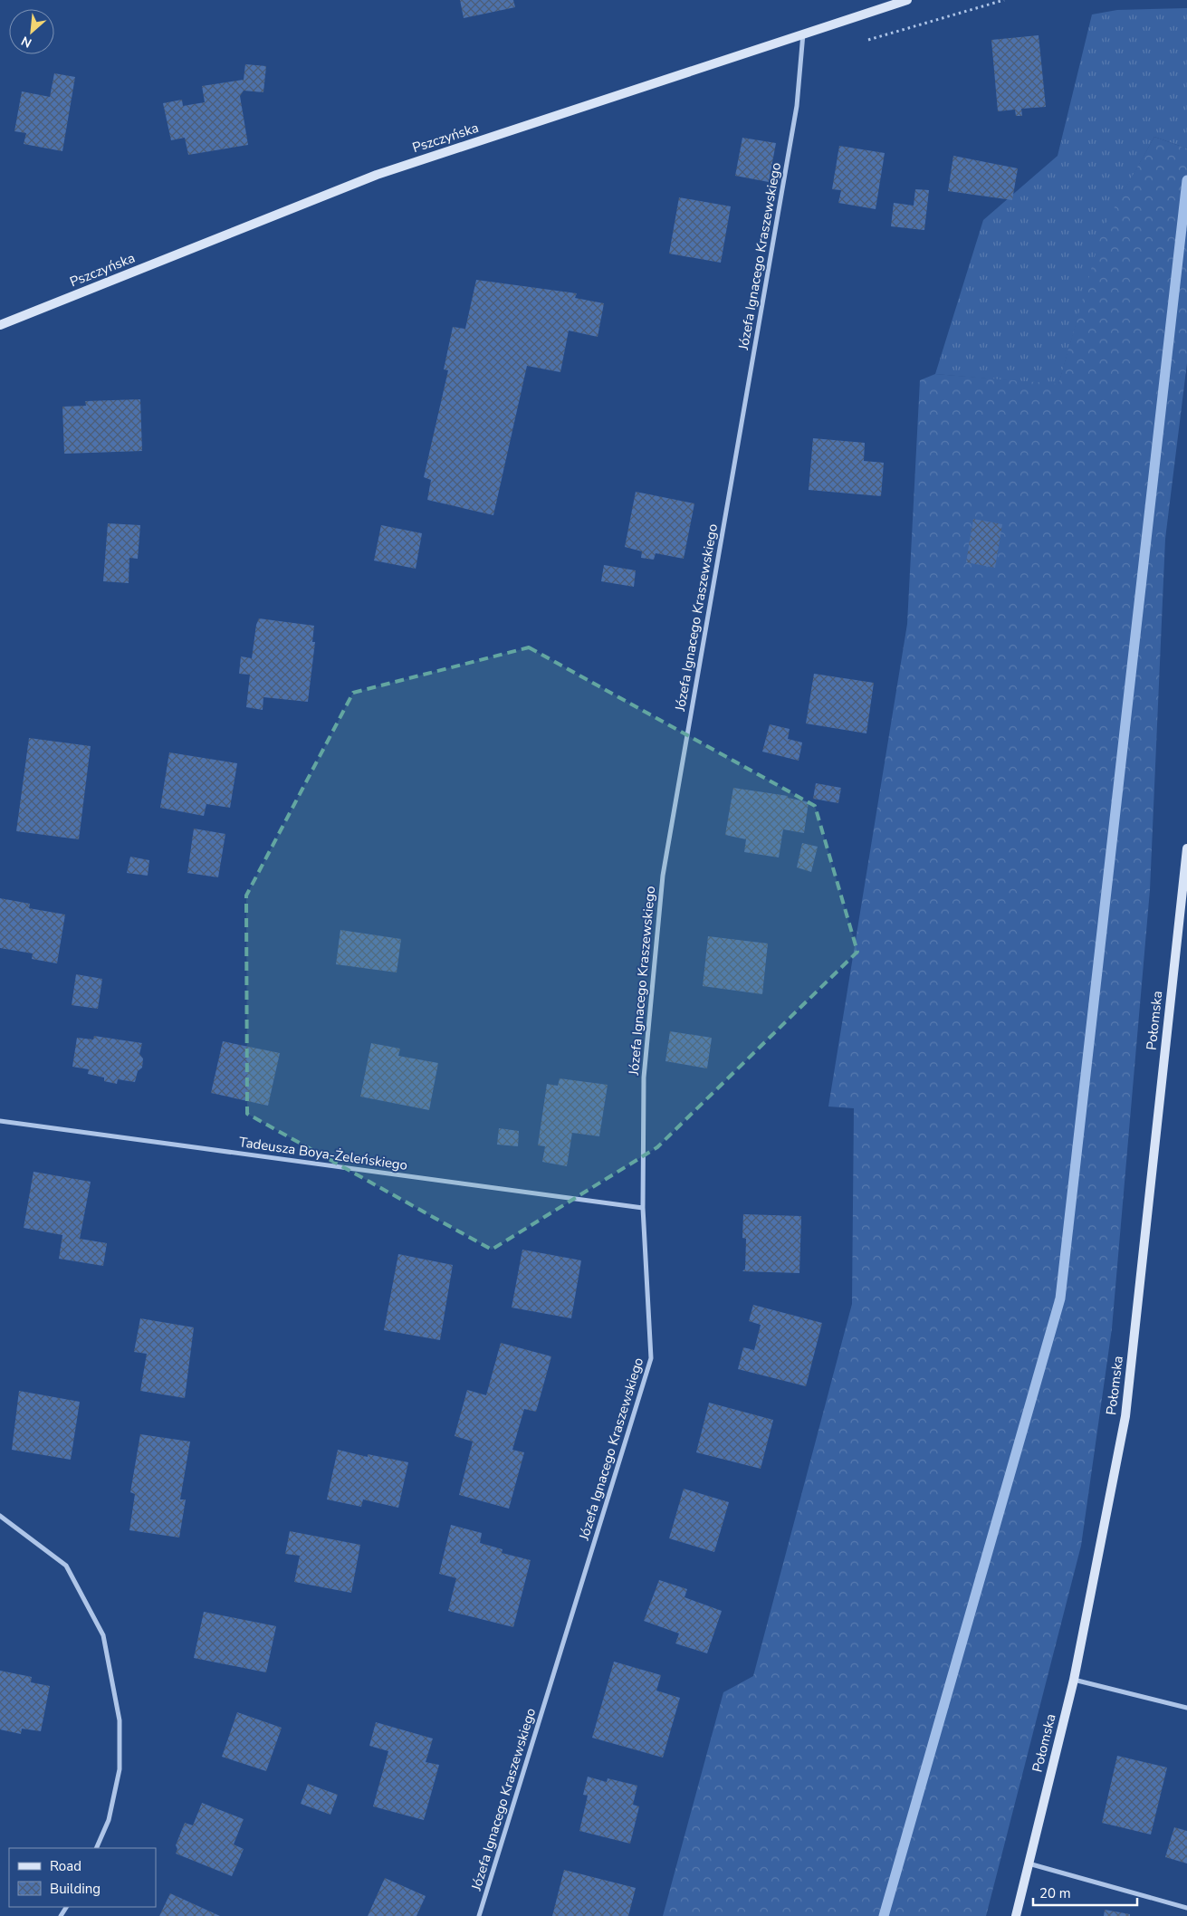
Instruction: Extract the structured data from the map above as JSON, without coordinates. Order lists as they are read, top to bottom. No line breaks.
{"streets":{"street":["Pszczyńska","Józefa Ignacego Kraszewskiego","Połomska","Tadeusza Boya-Żeleńskiego"]},"crossings":[["Pszczyńska","Józefa Ignacego Kraszewskiego"],["Józefa Ignacego Kraszewskiego","Tadeusza Boya-Żeleńskiego"]],"legend":["Road","Building"],"scale_bar":"20 m","north":"bottom left"}
